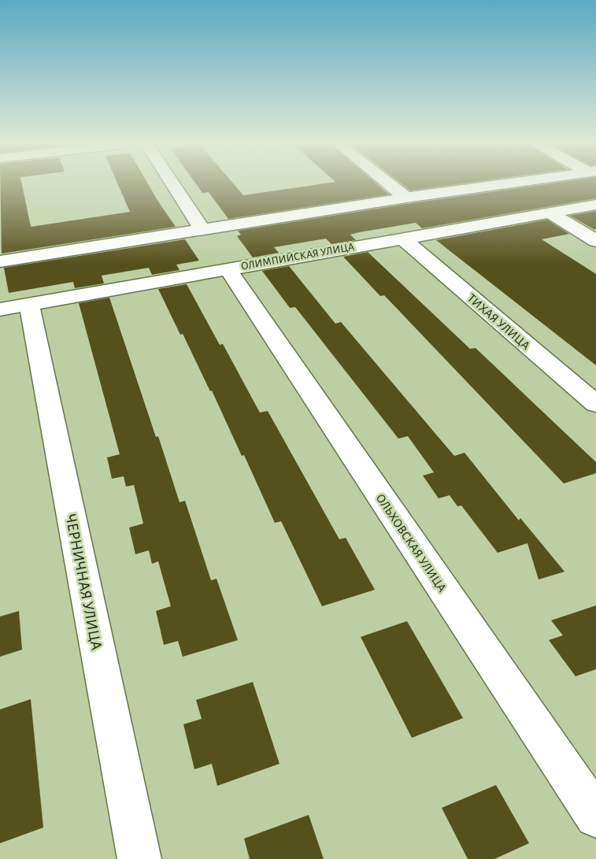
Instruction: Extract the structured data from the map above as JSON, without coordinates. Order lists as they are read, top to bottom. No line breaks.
{"streets":{"street":["ОЛИМПИЙСКАЯ УЛИЦА","ТИХАЯ УЛИЦА","ОЛЬХОВСКАЯ УЛИЦА","ЧЕРНИЧНАЯ УЛИЦА"]},"crossings":[["ОЛИМПИЙСКАЯ УЛИЦА","ТИХАЯ УЛИЦА"],["ОЛИМПИЙСКАЯ УЛИЦА","ОЛЬХОВСКАЯ УЛИЦА"],["ОЛИМПИЙСКАЯ УЛИЦА","ЧЕРНИЧНАЯ УЛИЦА"]]}
